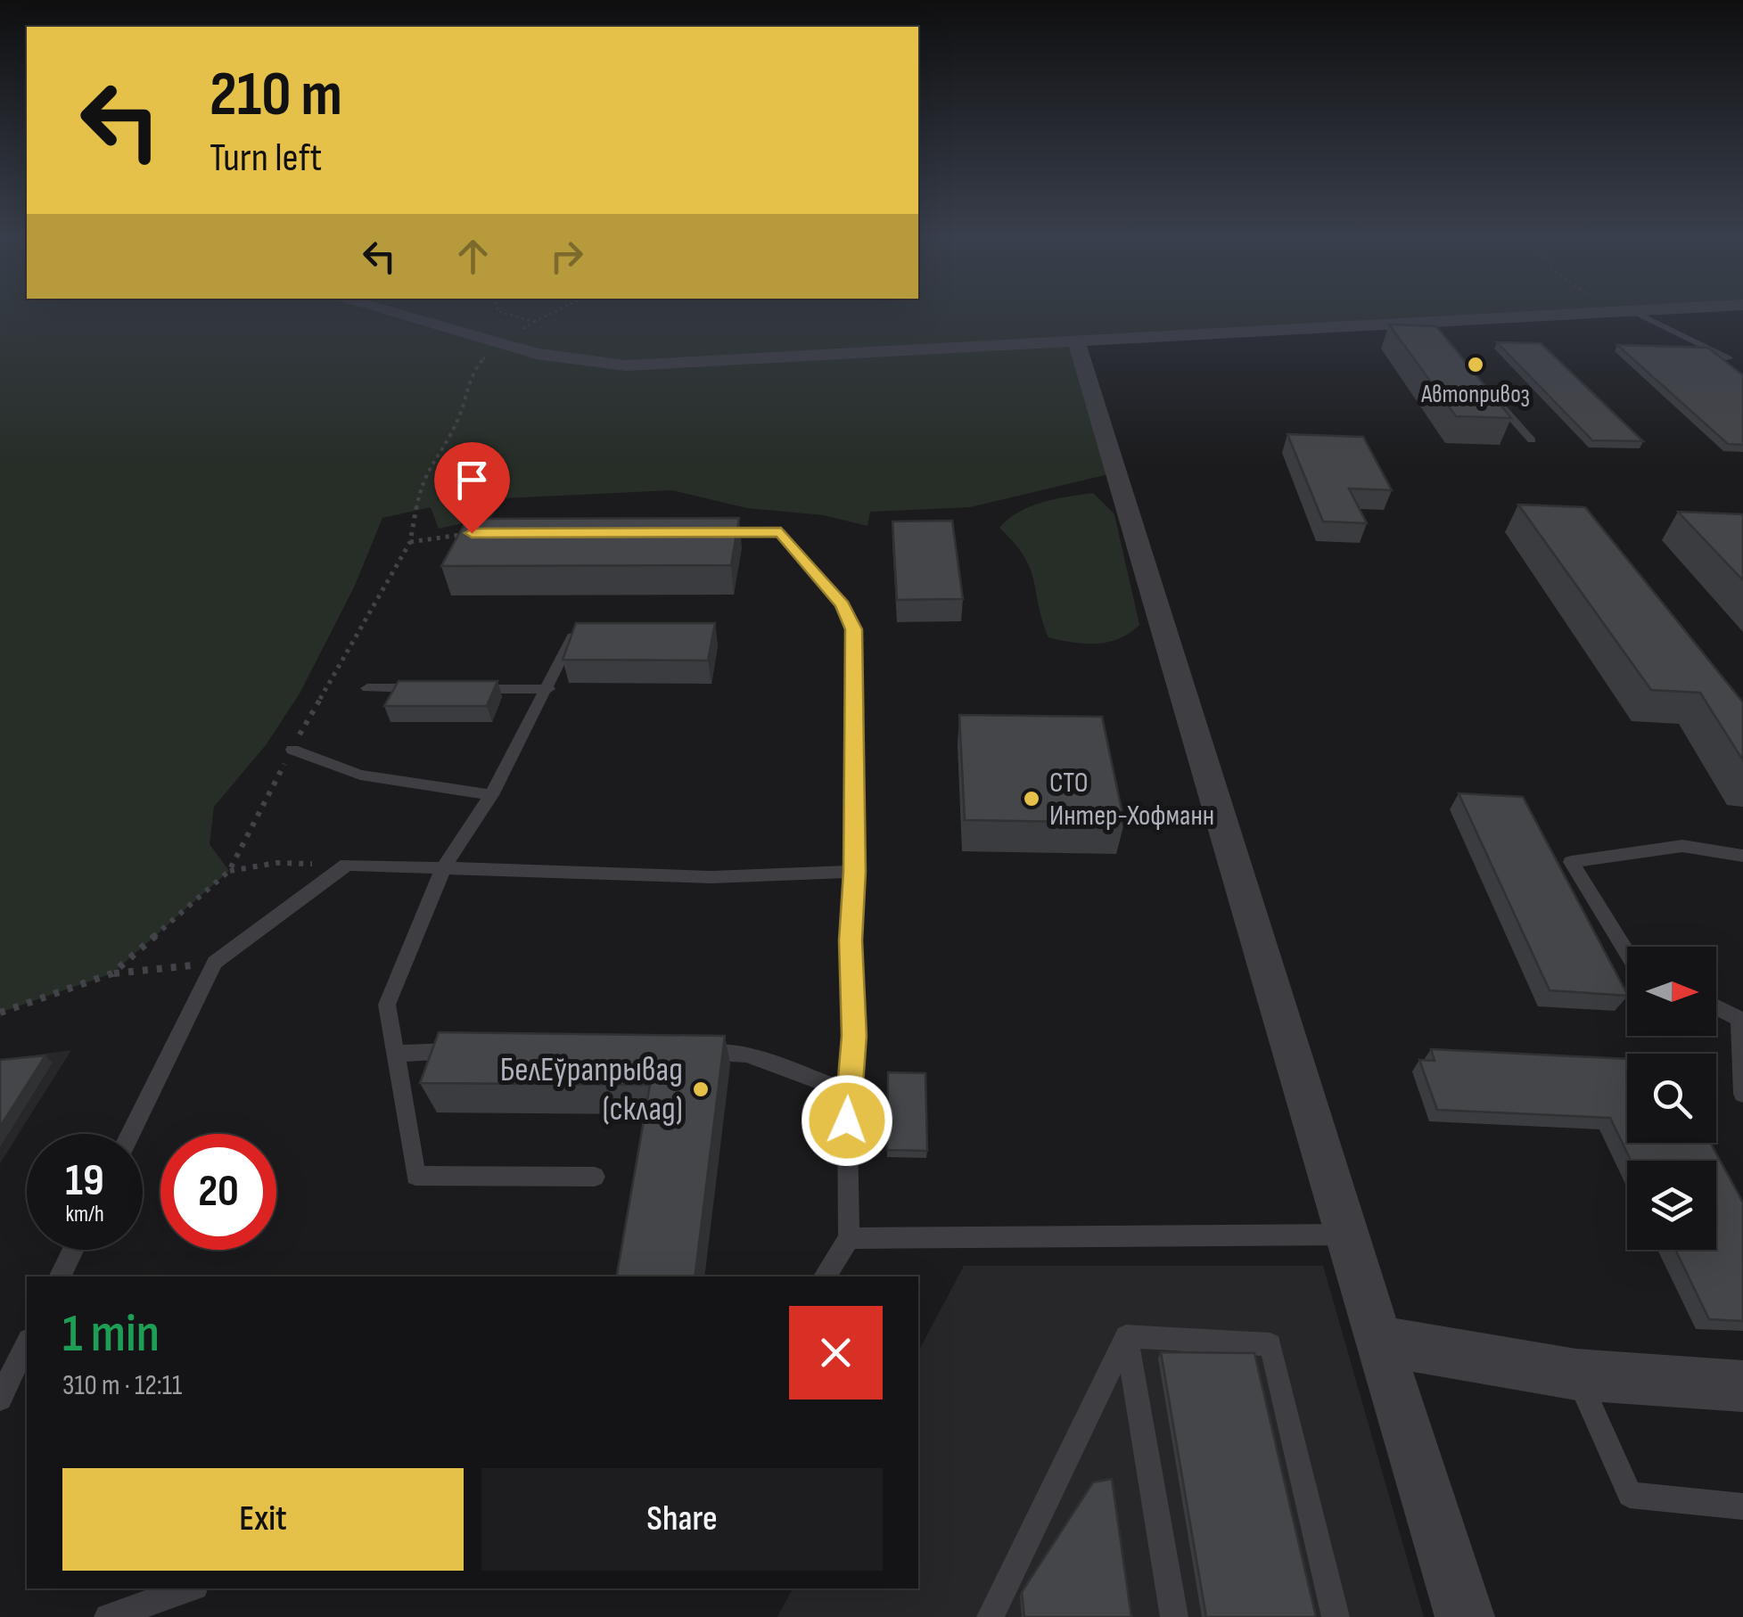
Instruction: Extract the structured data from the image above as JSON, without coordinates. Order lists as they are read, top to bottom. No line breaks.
{"places":["Автопривоз","СТО Интер-Хофманн","БелЕўрапрывад (склад)"],"north":"right","page":{"turn":["210 m","Turn left"],"speed":"19 km/h","limit":"20","heading":["1 min","310 m · 12:11"],"buttons":["Exit","Share"]}}
